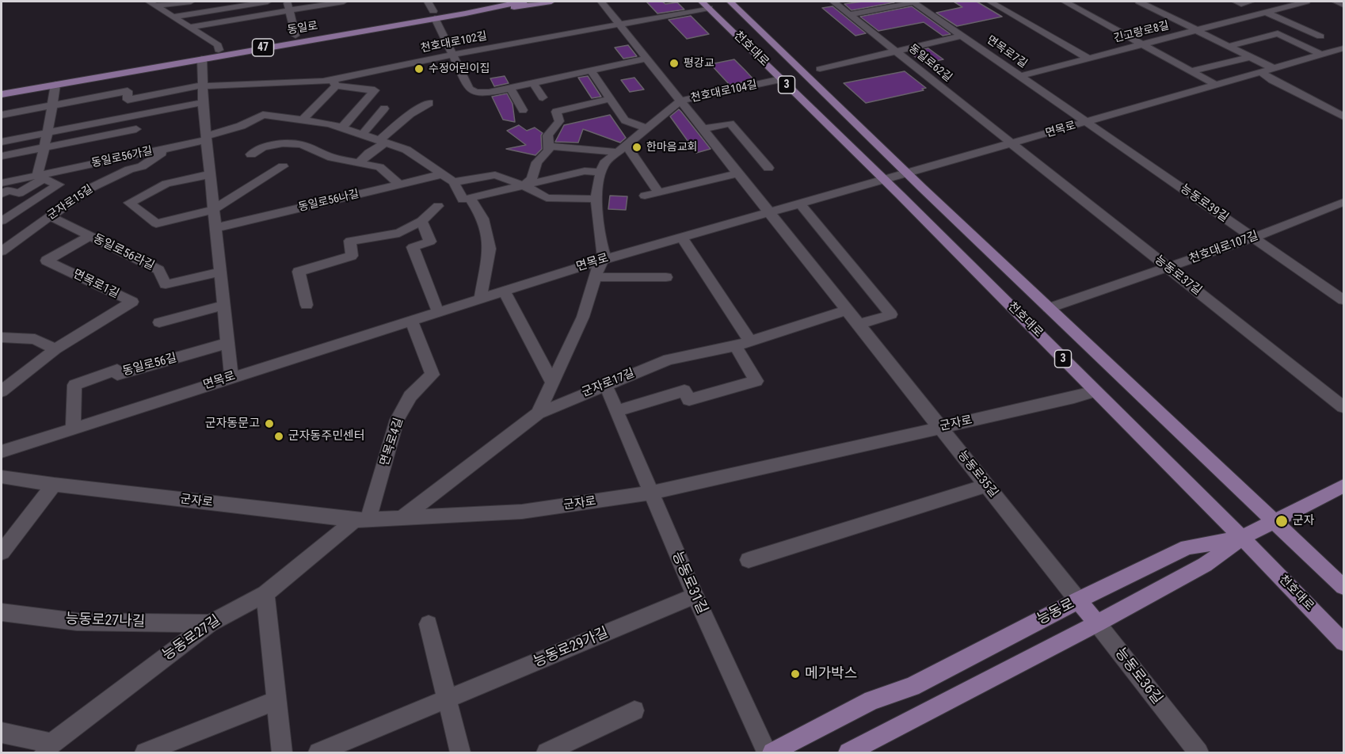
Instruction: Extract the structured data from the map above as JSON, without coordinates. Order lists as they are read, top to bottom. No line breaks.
{"streets":{"main road":["동일로","47","천호대로","3","능동로","능동로36길"],"street":["긴고랑로8길","천호대로102길","면목로7길","동일로62길","천호대로104길","면목로","동일로56가길","동일로56나길","군자로15길","능동로39길","천호대로107길","동일로56라길","능동로37길","면목로1길","동일로56길","군자로17길","군자로","면목로4길","능동로35길","능동로31길","능동로27나길","능동로27길","능동로29가길"]},"crossings":[["긴고랑로8길","면목로7길"],["천호대로102길","천호대로"],["천호대로102길","능동로35길"],["천호대로","천호대로104길"],["천호대로","면목로"],["천호대로","천호대로107길"],["천호대로","군자로"],["천호대로","능동로"],["면목로7길","면목로"],["면목로7길","능동로39길"],["동일로62길","면목로"],["동일로62길","능동로37길"],["천호대로104길","능동로35길"],["면목로","능동로39길"],["면목로","능동로37길"],["면목로","동일로56길"],["면목로","면목로4길"],["면목로","능동로35길"],["동일로56가길","동일로56나길"],["동일로56가길","군자로15길"],["군자로15길","동일로56라길"],["능동로39길","천호대로107길"],["천호대로107길","능동로37길"],["동일로56라길","면목로1길"],["군자로17길","군자로"],["군자로17길","능동로35길"],["군자로17길","능동로31길"],["군자로","면목로4길"],["군자로","능동로35길"],["군자로","능동로31길"],["군자로","능동로27길"],["면목로4길","능동로27길"],["능동로35길","능동로"],["능동로35길","능동로36길"],["능동로31길","능동로29가길"],["능동로","능동로36길"],["능동로27나길","능동로27길"]],"places":["평강교","수정어린이집","한마음교회","군자동문고","군자동주민센터","군자","메가박스"]}
